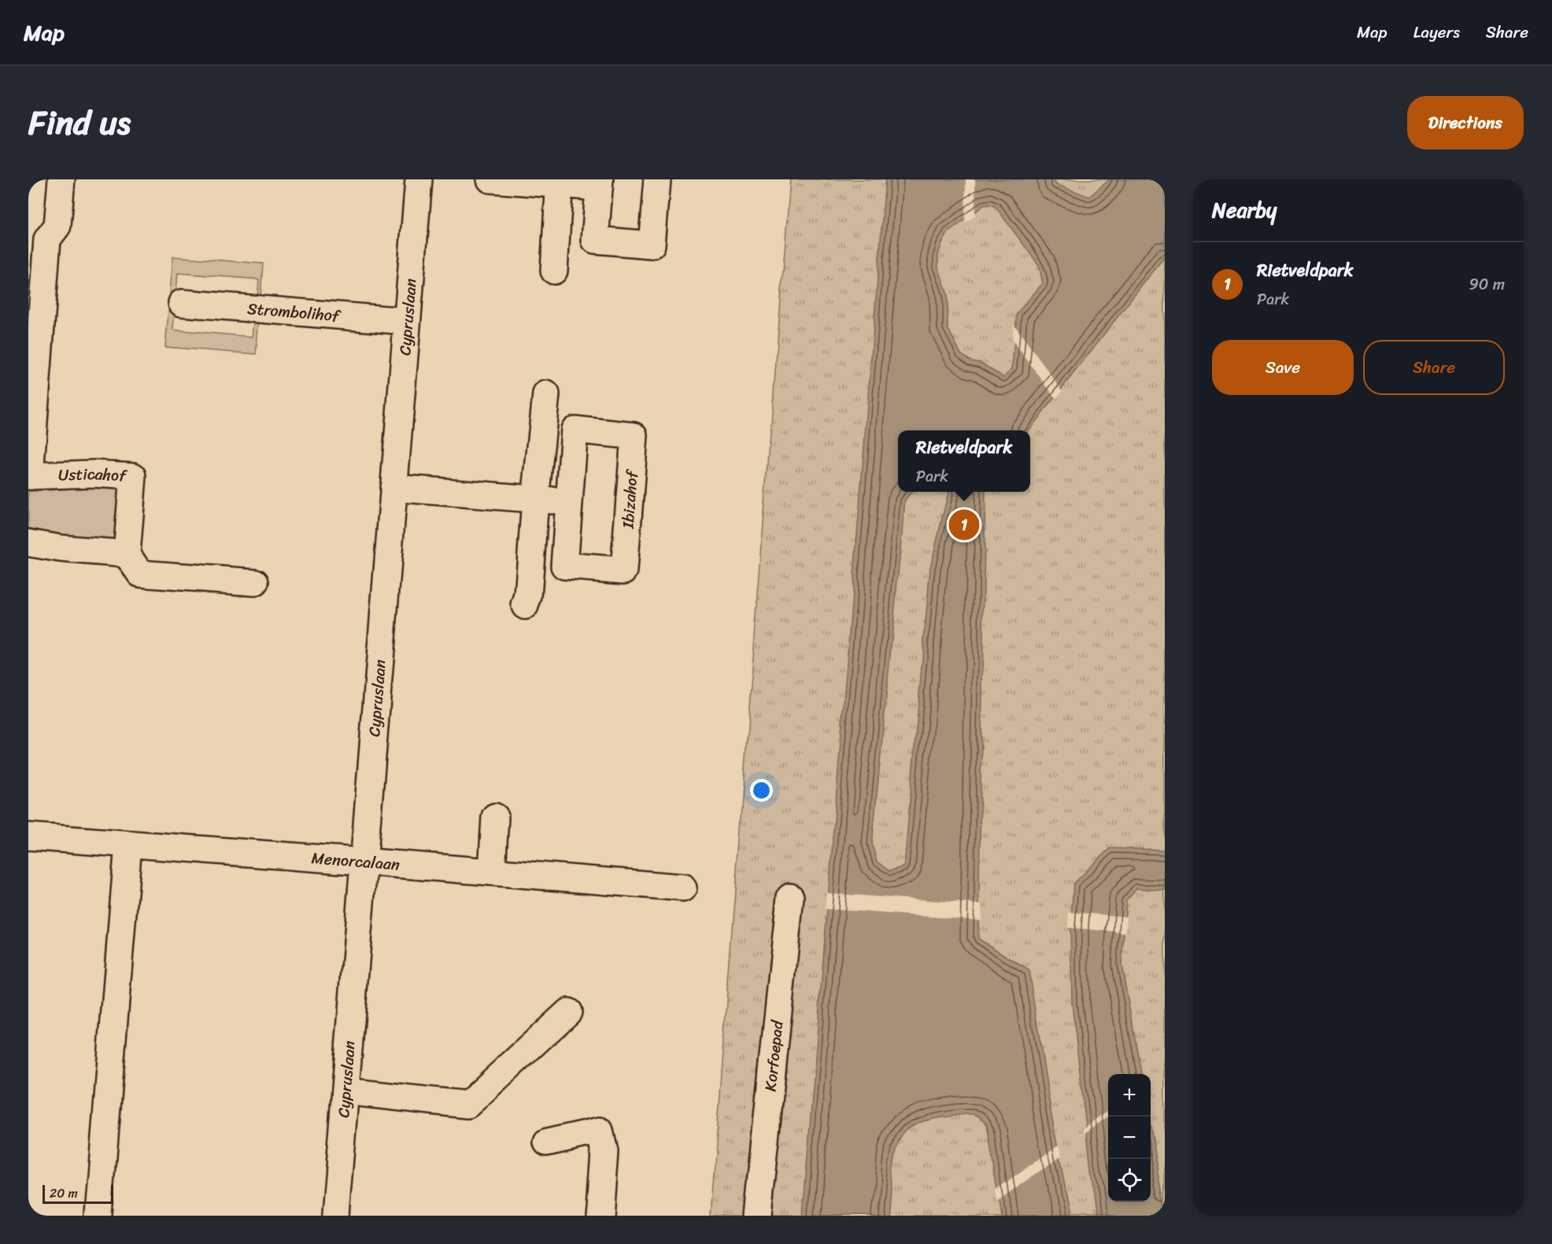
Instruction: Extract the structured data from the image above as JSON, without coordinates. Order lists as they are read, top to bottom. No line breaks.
{"streets":{"street":["Strombolihof","Cypruslaan","Usticahof","Ibizahof","Menorcalaan","Korfoepad"]},"crossings":[["Strombolihof","Cypruslaan"],["Cypruslaan","Menorcalaan"]],"scale_bar":"20 m","page":{"header":"Map","nav":["Map","Layers","Share"],"title":"Find us","buttons":["Directions",["Save","Share"]],"heading":"Nearby","list":[{"mark":"1","name":"Rietveldpark","note":"Park","value":"90 m"}],"popup":["Rietveldpark","Park"],"pins":"1","map_buttons":["+","−"],"scale":"20 m"}}
